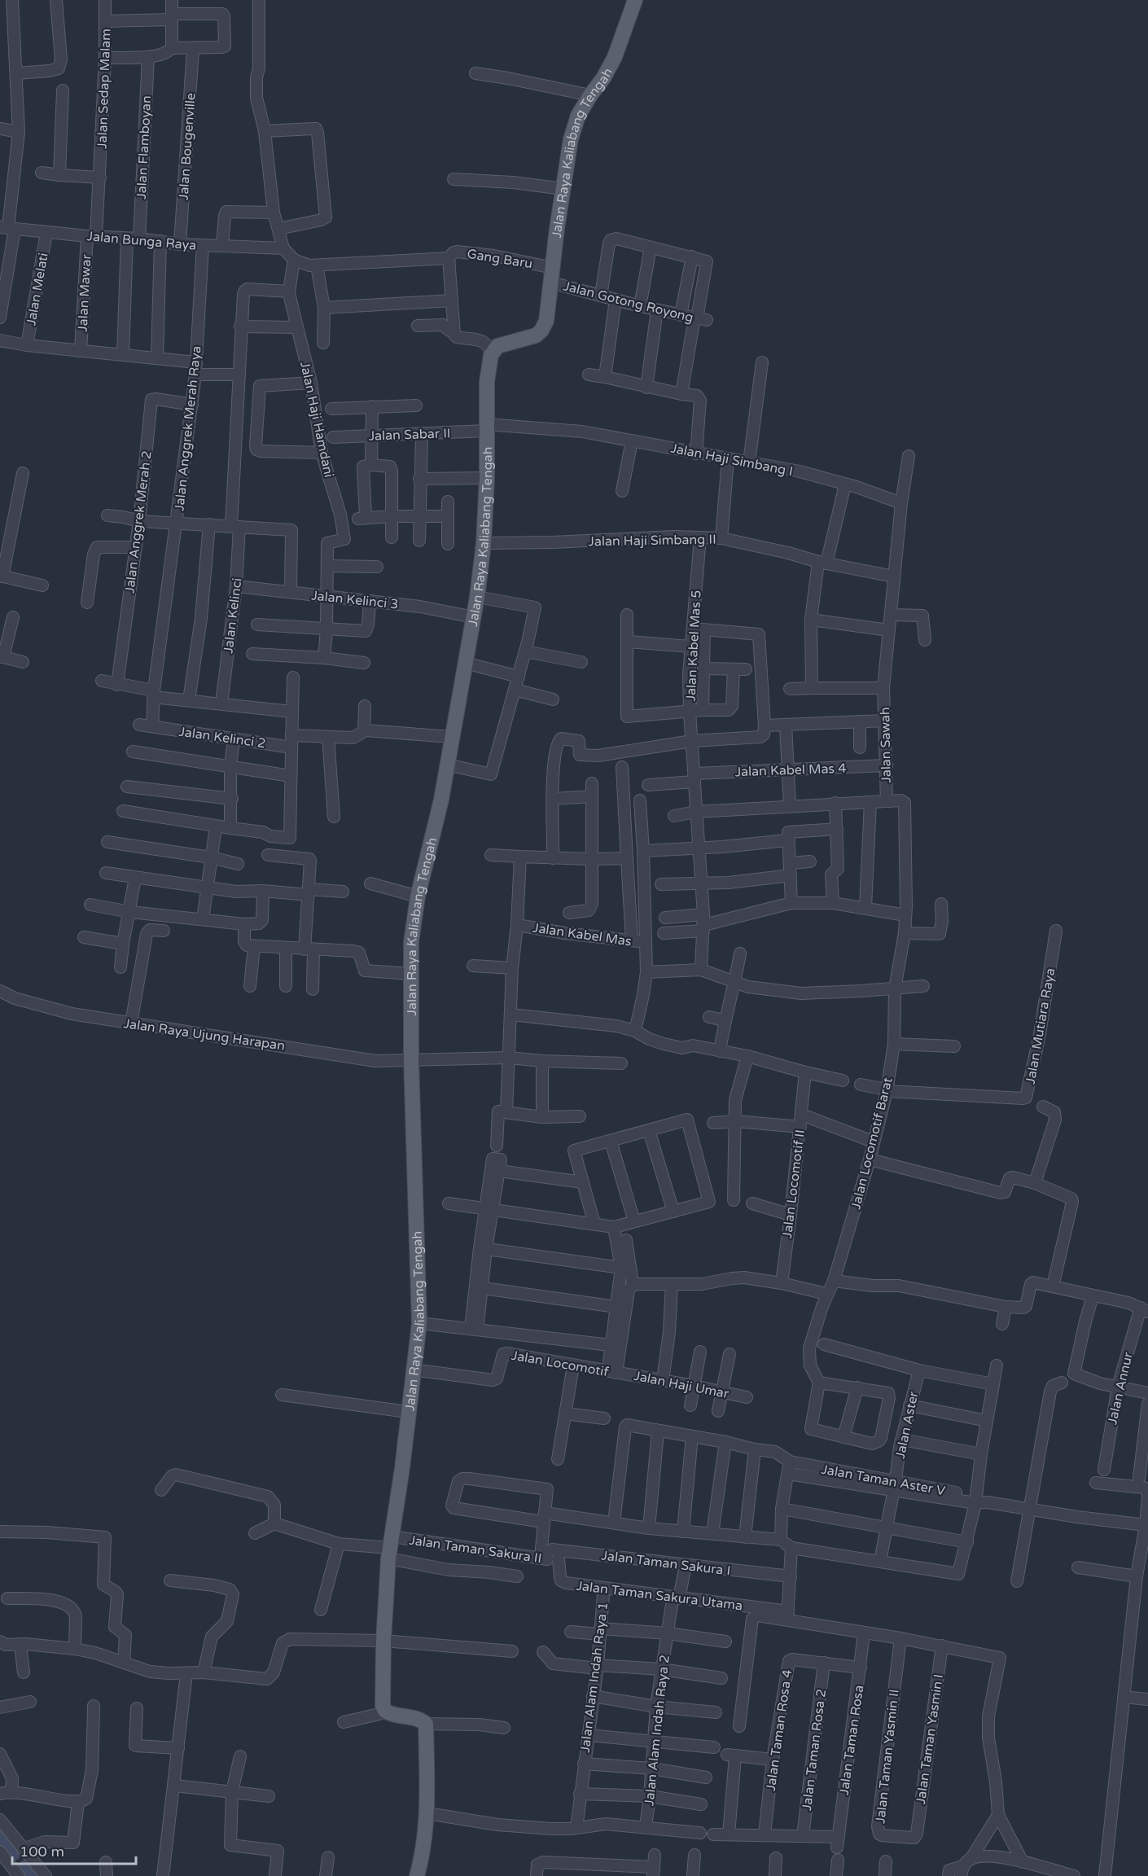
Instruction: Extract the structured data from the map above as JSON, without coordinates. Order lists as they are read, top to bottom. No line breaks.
{"streets":{"main road":["Jalan Raya Kaliabang Tengah"],"street":["Jalan Sedap Malam","Jalan Bougenville","Jalan Flamboyan","Jalan Bunga Raya","Gang Baru","Jalan Melati","Jalan Mawar","Jalan Gotong Royong","Jalan Haji Hamdani","Jalan Anggrek Merah Raya","Jalan Sabar II","Jalan Haji Simbang I","Jalan Anggrek Merah 2","Jalan Haji Simbang II","Jalan Kelinci 3","Jalan Kelinci","Jalan Kabel Mas 5","Jalan Kelinci 2","Jalan Sawah","Jalan Kabel Mas 4","Jalan Kabel Mas","Jalan Mutiara Raya","Jalan Raya Ujung Harapan","Jalan Locomotif Barat","Jalan Locomotif II","Jalan Locomotif","Jalan Haji Umar","Jalan Annur","Jalan Aster","Jalan Taman Aster V","Jalan Taman Sakura II","Jalan Taman Sakura I","Jalan Taman Sakura Utama","Jalan Alam Indah Raya 1","Jalan Alam Indah Raya 2","Jalan Taman Rosa 4","Jalan Taman Yasmin I","Jalan Taman Rosa","Jalan Taman Rosa 2","Jalan Taman Yasmin II"]},"crossings":[["Jalan Sedap Malam","Jalan Bunga Raya"],["Jalan Sedap Malam","Jalan Mawar"],["Jalan Bougenville","Jalan Bunga Raya"],["Jalan Flamboyan","Jalan Bunga Raya"],["Jalan Raya Kaliabang Tengah","Gang Baru"],["Jalan Raya Kaliabang Tengah","Jalan Gotong Royong"],["Jalan Raya Kaliabang Tengah","Jalan Sabar II"],["Jalan Raya Kaliabang Tengah","Jalan Haji Simbang I"],["Jalan Raya Kaliabang Tengah","Jalan Haji Simbang II"],["Jalan Raya Kaliabang Tengah","Jalan Kelinci 3"],["Jalan Raya Kaliabang Tengah","Jalan Raya Ujung Harapan"],["Jalan Raya Kaliabang Tengah","Jalan Locomotif"],["Jalan Raya Kaliabang Tengah","Jalan Taman Sakura II"],["Jalan Bunga Raya","Jalan Melati"],["Jalan Bunga Raya","Jalan Mawar"],["Jalan Bunga Raya","Jalan Anggrek Merah Raya"],["Gang Baru","Jalan Gotong Royong"],["Gang Baru","Jalan Haji Hamdani"],["Jalan Haji Hamdani","Jalan Kelinci 3"],["Jalan Haji Hamdani","Jalan Kelinci"],["Jalan Anggrek Merah Raya","Jalan Anggrek Merah 2"],["Jalan Sabar II","Jalan Haji Simbang I"],["Jalan Haji Simbang II","Jalan Kabel Mas 5"],["Jalan Kelinci 3","Jalan Kelinci"],["Jalan Kabel Mas 5","Jalan Kabel Mas 4"],["Jalan Kabel Mas 5","Jalan Locomotif Barat"],["Jalan Sawah","Jalan Kabel Mas 4"],["Jalan Sawah","Jalan Locomotif Barat"],["Jalan Mutiara Raya","Jalan Locomotif Barat"],["Jalan Locomotif","Jalan Haji Umar"],["Jalan Aster","Jalan Taman Aster V"],["Jalan Taman Sakura II","Jalan Taman Sakura I"],["Jalan Taman Sakura II","Jalan Taman Sakura Utama"],["Jalan Taman Sakura I","Jalan Taman Sakura Utama"],["Jalan Taman Sakura I","Jalan Alam Indah Raya 2"],["Jalan Taman Sakura Utama","Jalan Alam Indah Raya 1"],["Jalan Taman Sakura Utama","Jalan Alam Indah Raya 2"],["Jalan Alam Indah Raya 1","Jalan Alam Indah Raya 2"],["Jalan Taman Rosa 4","Jalan Taman Rosa 2"],["Jalan Taman Yasmin I","Jalan Taman Yasmin II"],["Jalan Taman Rosa","Jalan Taman Rosa 2"]],"scale_bar":"100 m"}
